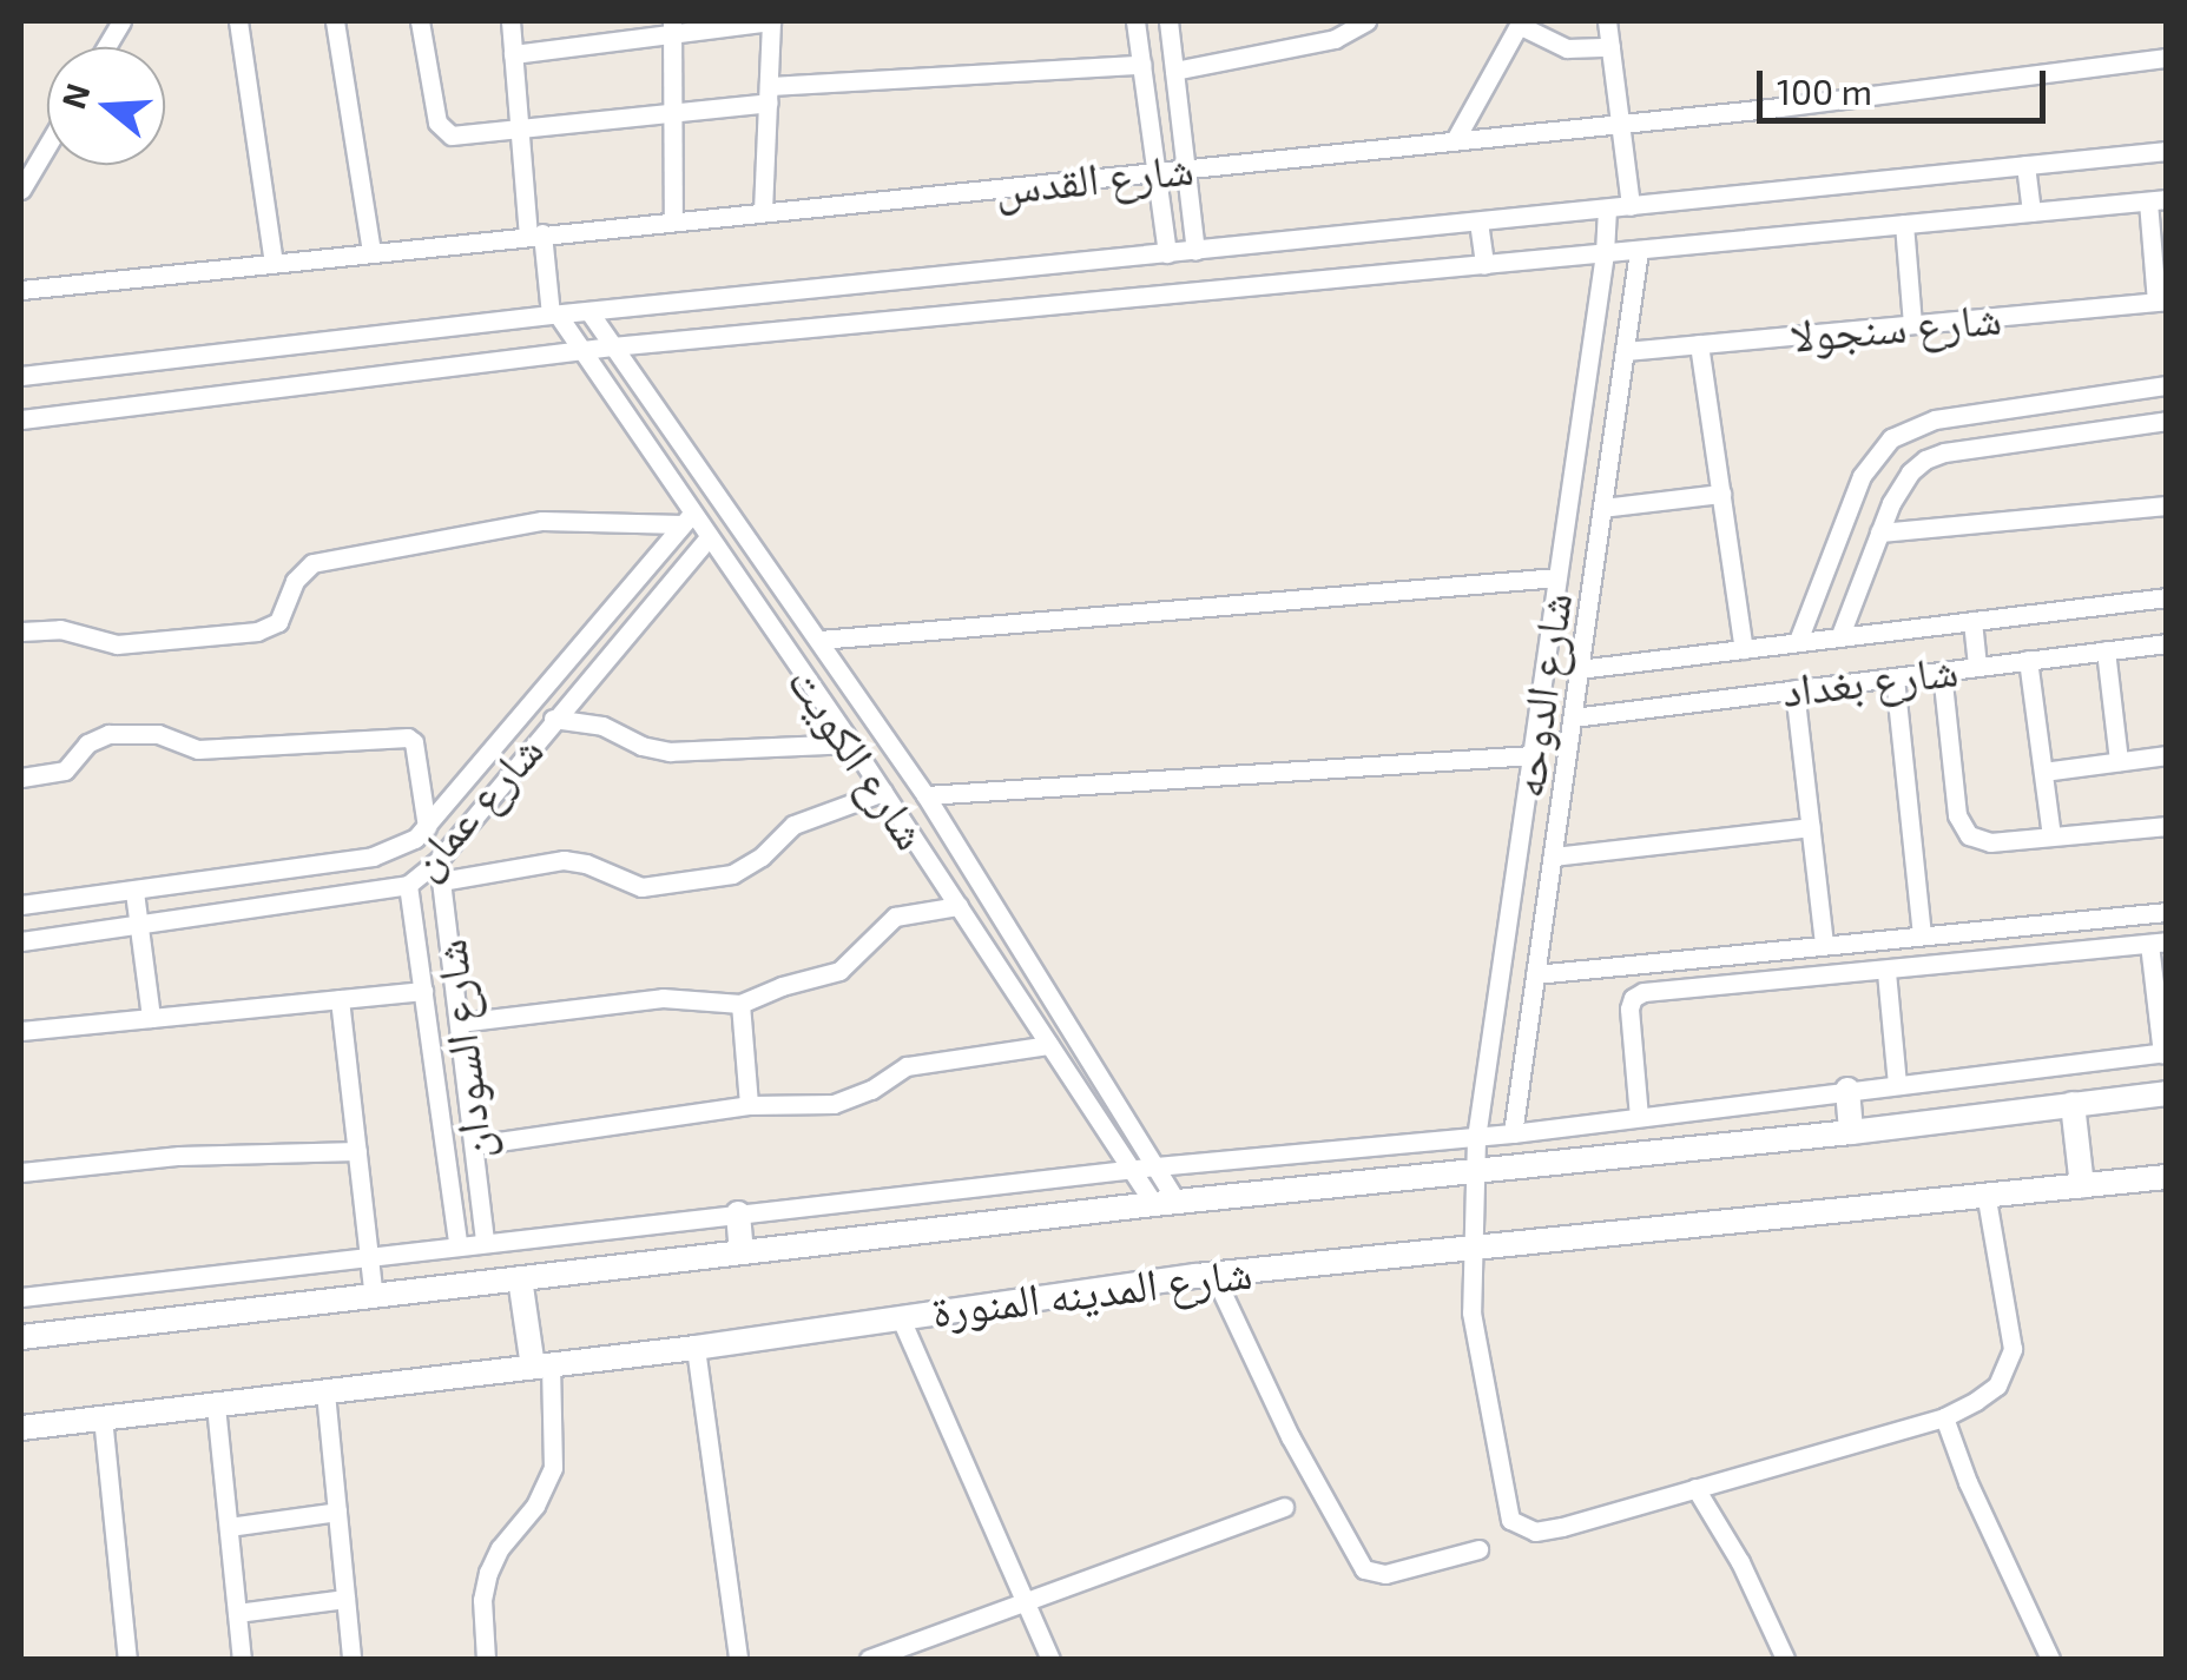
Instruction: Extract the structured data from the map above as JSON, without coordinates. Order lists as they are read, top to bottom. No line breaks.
{"streets":{"main road":["شارع المدينه المنورة"],"street":["شارع القدس","شارع سنجولا","شارع بغداد","شارع الدوحه","شارع الكويت","شارع عمان","شارع السودان"]},"crossings":[["شارع القدس","شارع الدوحه"],["شارع القدس","شارع الكويت"],["شارع سنجولا","شارع الدوحه"],["شارع بغداد","شارع الدوحه"],["شارع الدوحه","شارع المدينه المنورة"],["شارع الكويت","شارع عمان"],["شارع الكويت","شارع المدينه المنورة"],["شارع عمان","شارع السودان"]],"scale_bar":"100 m","north":"left"}
